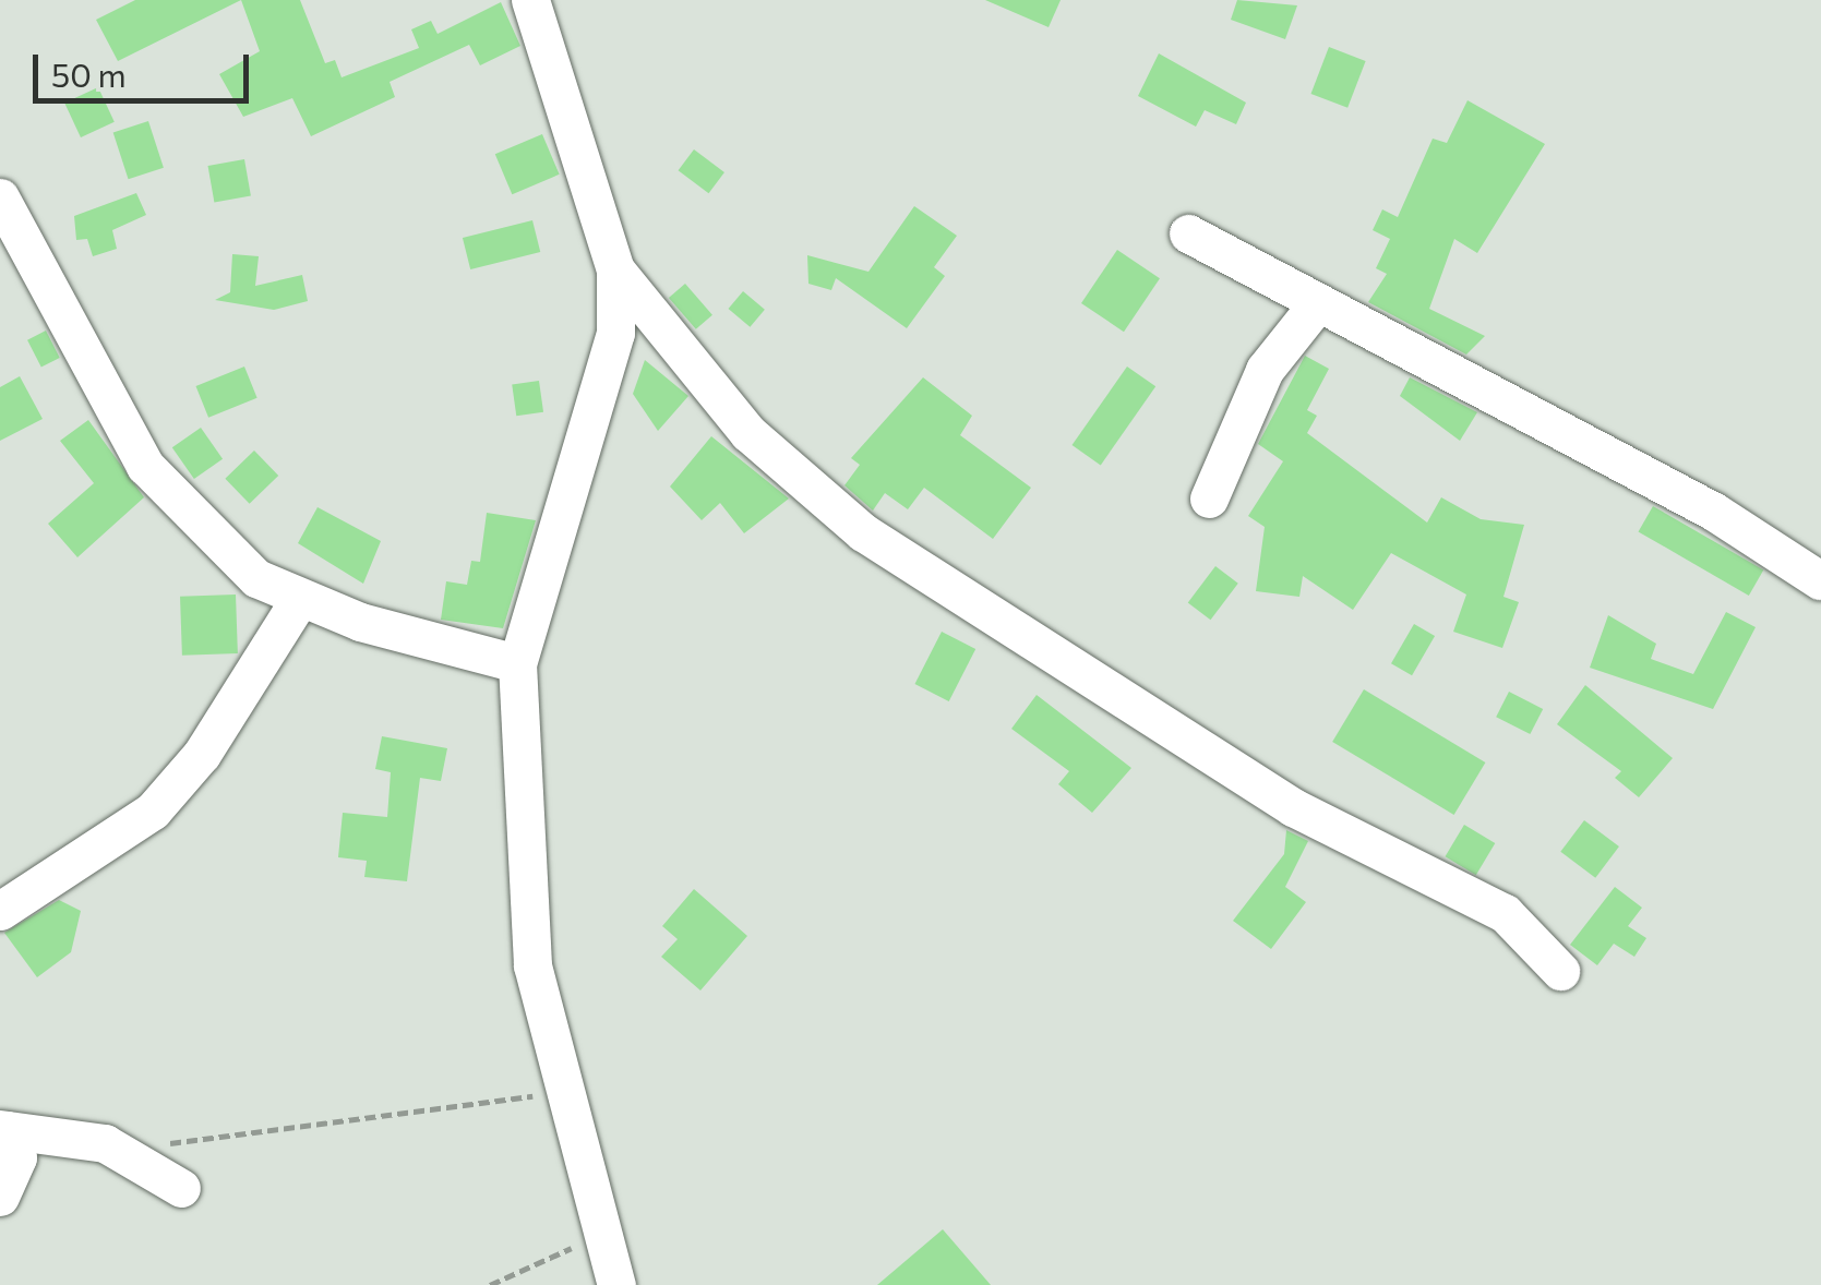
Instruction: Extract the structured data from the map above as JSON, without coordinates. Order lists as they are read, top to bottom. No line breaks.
{"scale_bar":"50 m"}
